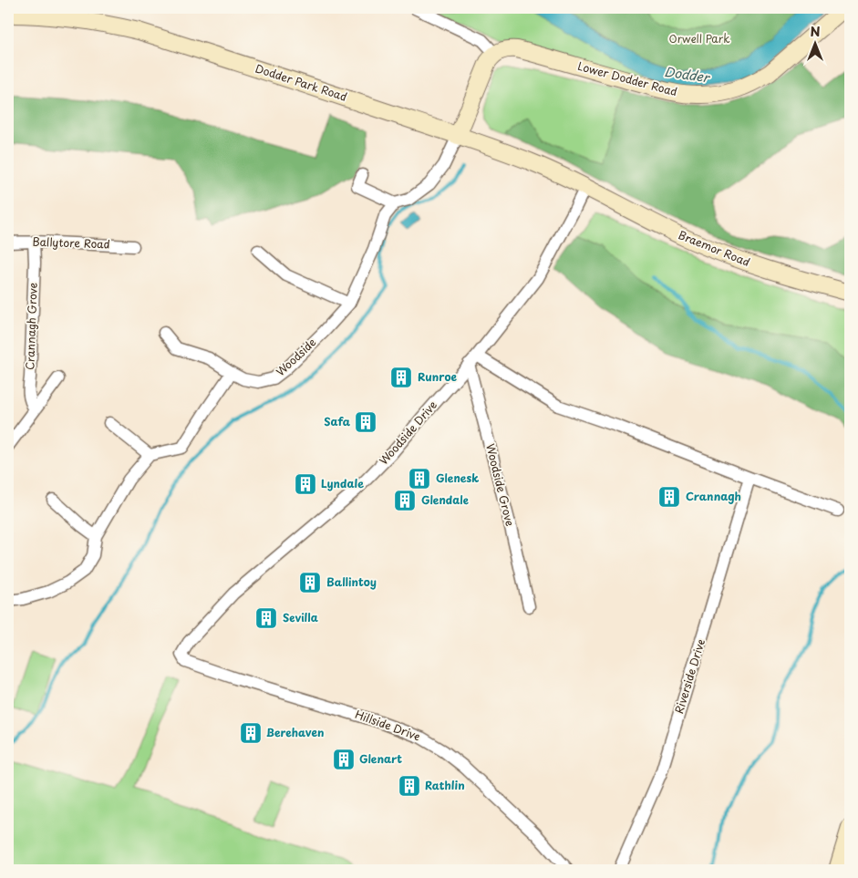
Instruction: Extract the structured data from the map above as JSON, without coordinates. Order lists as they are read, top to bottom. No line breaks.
{"streets":{"main road":["Lower Dodder Road","Dodder Park Road","Braemor Road"],"street":["Ballytore Road","Crannagh Grove","Woodside","Woodside Drive","Woodside Grove","Riverside Drive","Hillside Drive"]},"crossings":[["Dodder Park Road","Braemor Road"],["Dodder Park Road","Woodside Drive"],["Ballytore Road","Crannagh Grove"],["Braemor Road","Woodside Drive"],["Woodside Drive","Woodside Grove"],["Woodside Drive","Hillside Drive"]],"water":["Dodder"],"parks":["Orwell Park"],"places":{"building":["Runroe","Safa","Glenesk","Lyndale","Crannagh","Glendale","Ballintoy","Sevilla","Berehaven","Glenart","Rathlin"]},"north":"top"}
